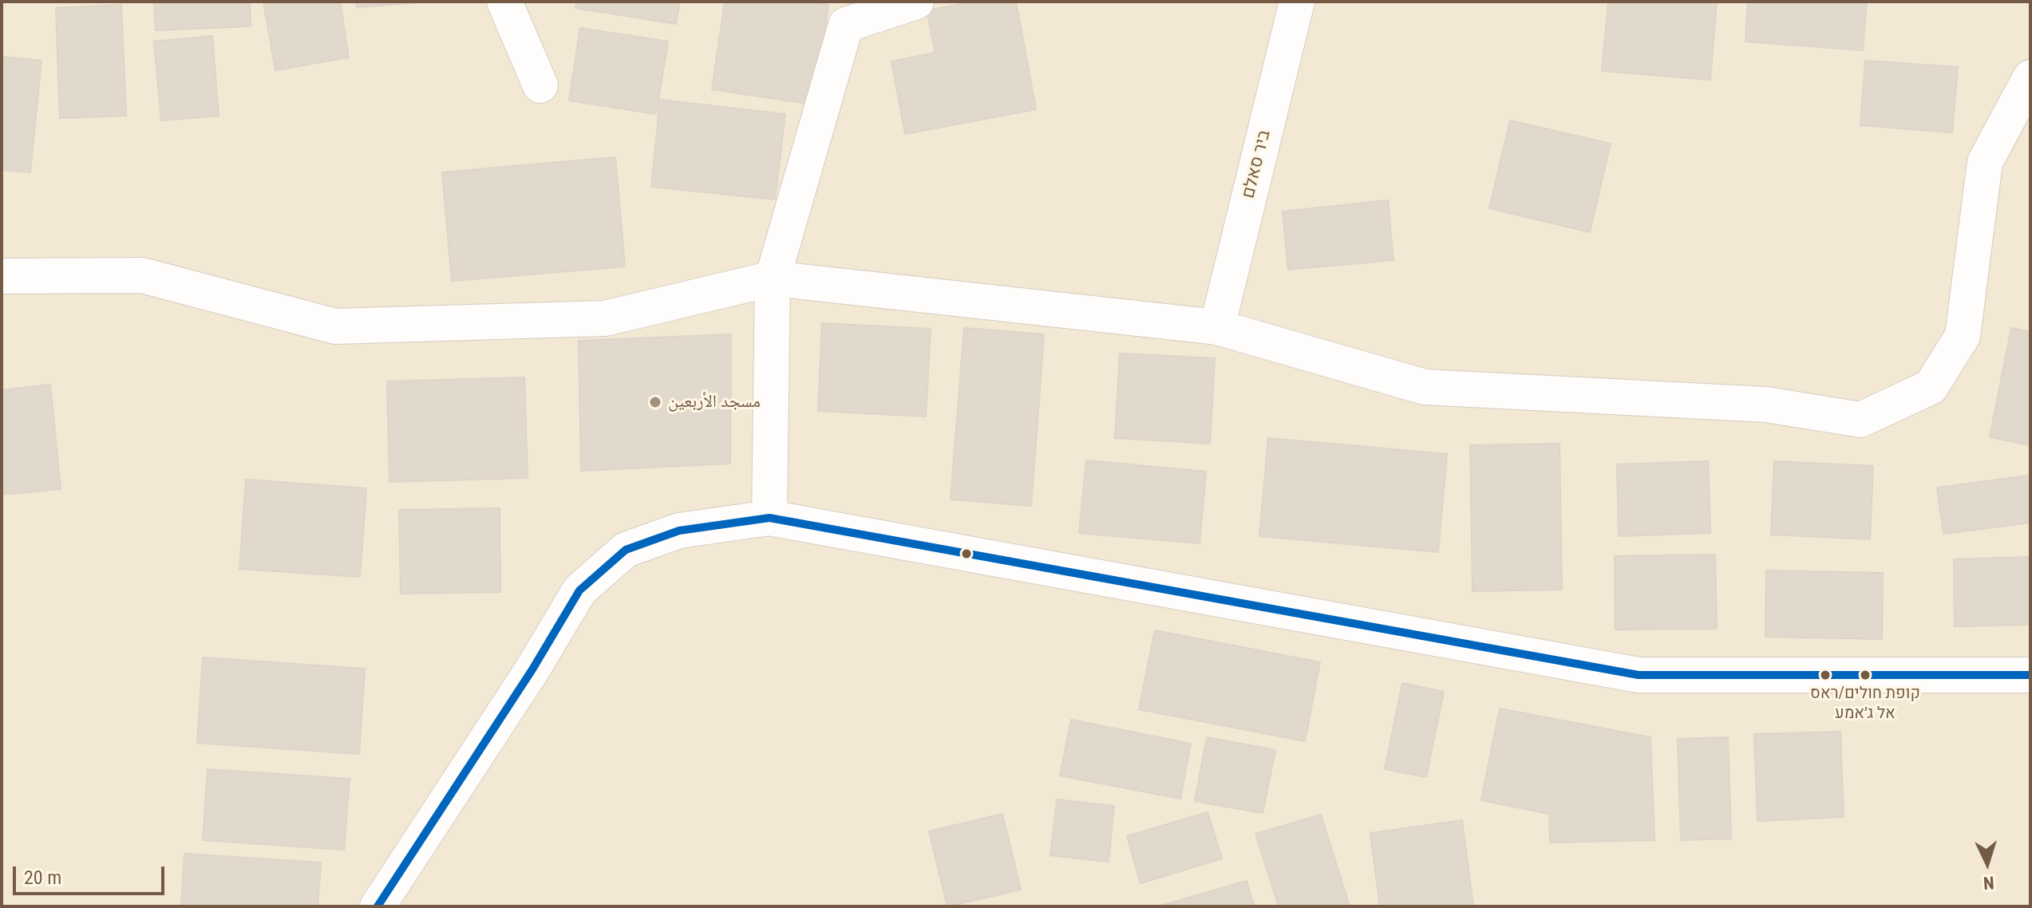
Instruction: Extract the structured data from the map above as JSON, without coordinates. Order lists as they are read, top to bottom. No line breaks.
{"streets":{"street":["ביר סאלם"]},"places":["مسجد الأربعين","קופת חולים/ראס אל ג׳אמע"],"scale_bar":"20 m","north":"bottom"}
